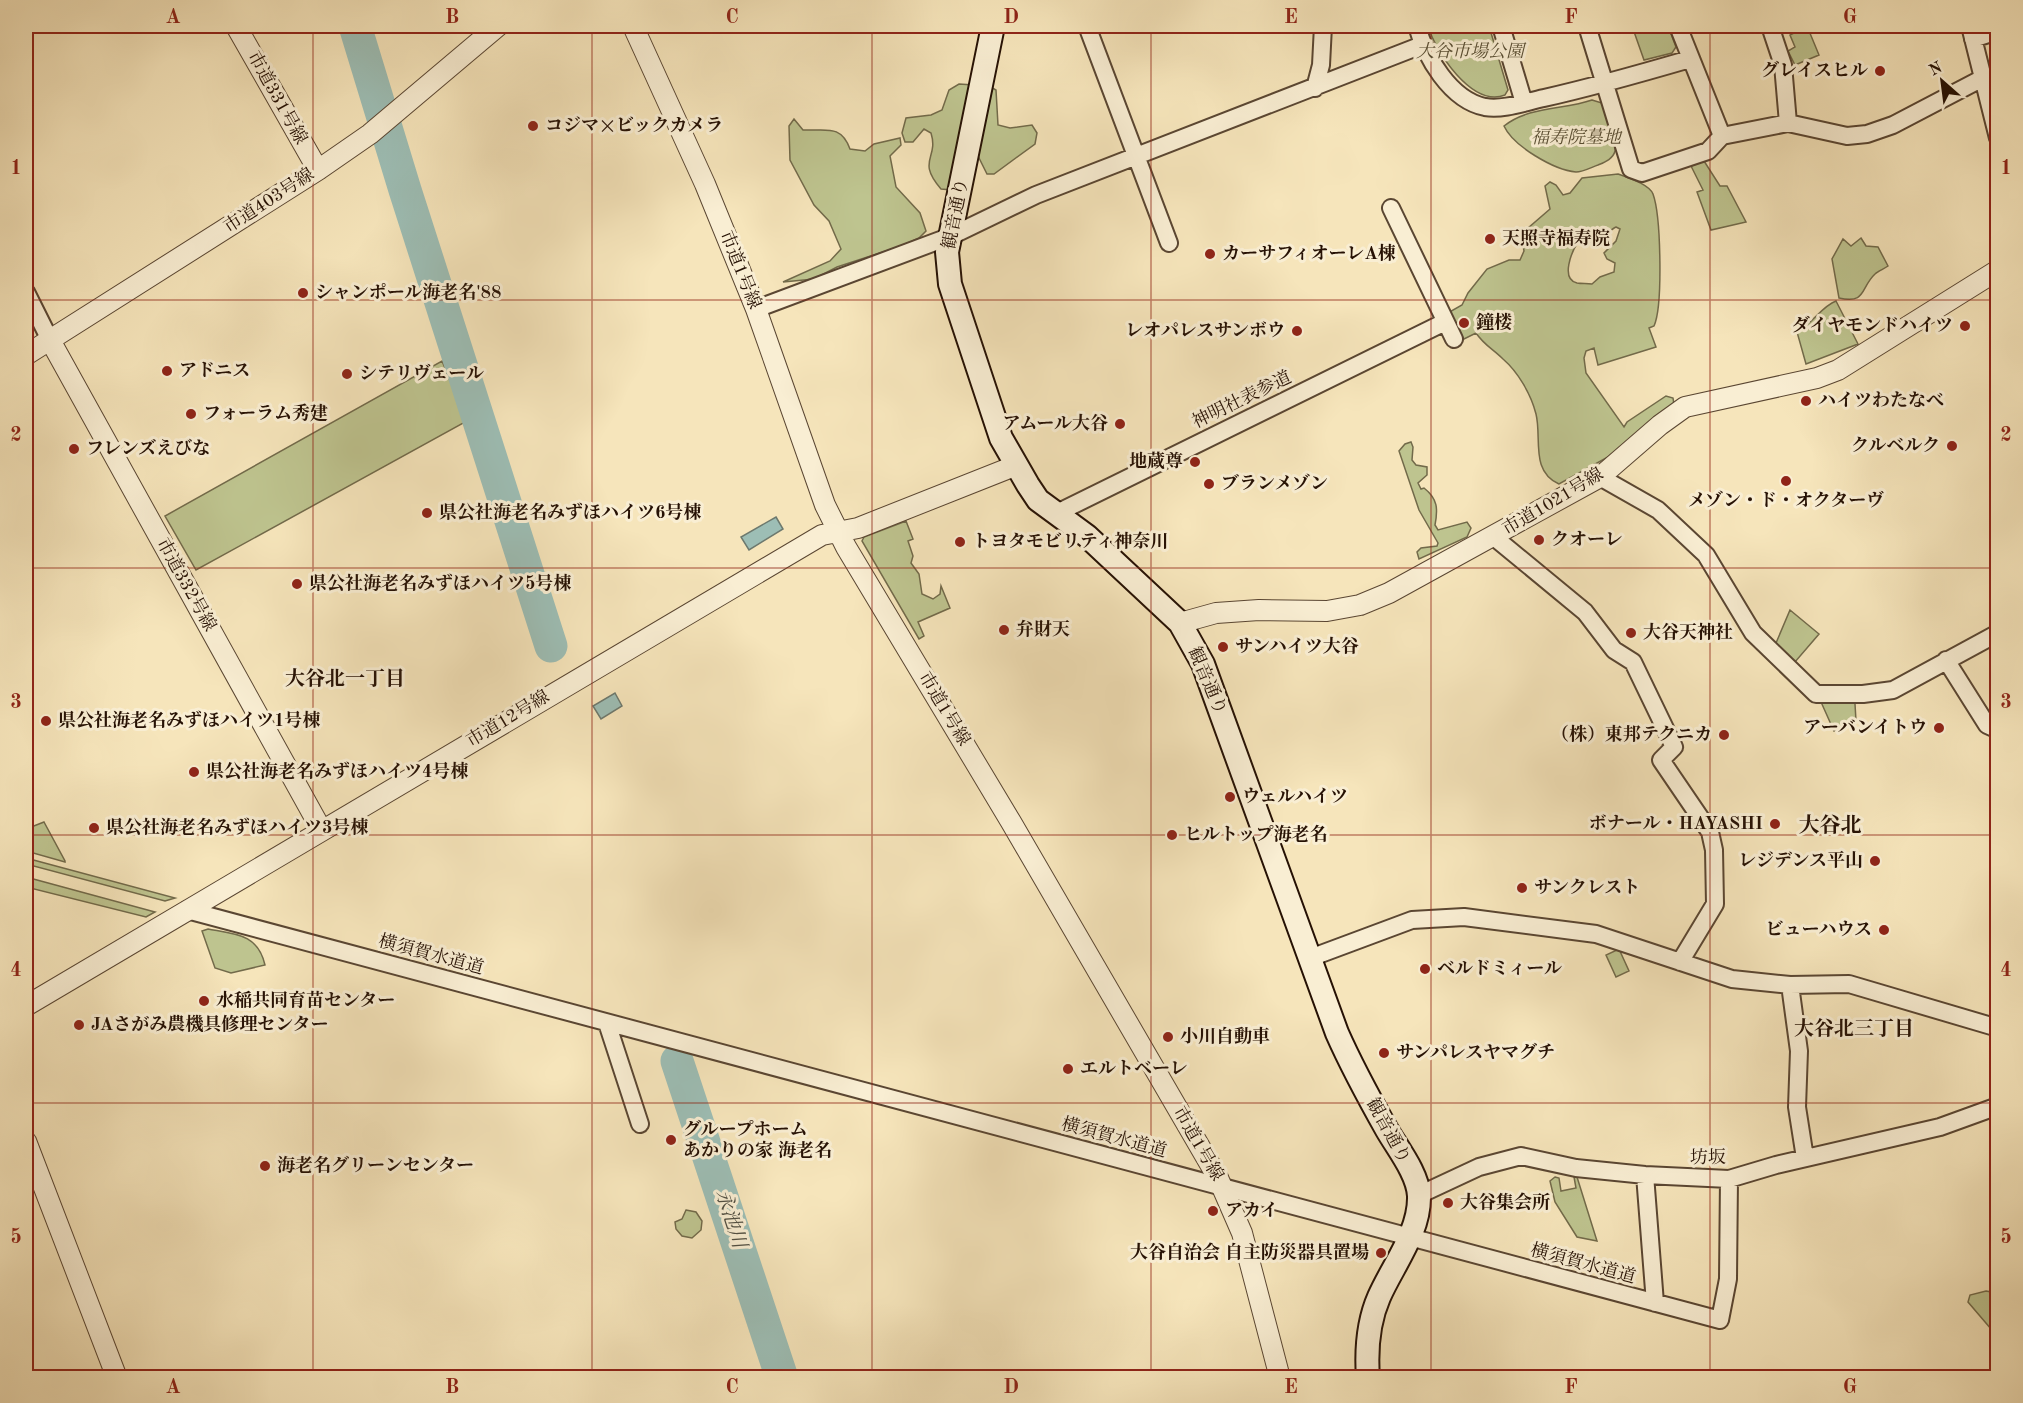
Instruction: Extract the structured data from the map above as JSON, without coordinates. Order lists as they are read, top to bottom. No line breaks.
{"streets":{"main road":["観音通り"],"street":["市道331号線","市道403号線","市道1号線","神明社表参道","市道1021号線","市道332号線","市道12号線","横須賀水道道","坊坂"]},"crossings":[["市道331号線","市道403号線"],["市道403号線","市道332号線"],["観音通り","神明社表参道"],["観音通り","市道1021号線"],["観音通り","市道12号線"],["観音通り","坊坂"],["市道1号線","市道12号線"],["市道1号線","横須賀水道道"],["市道332号線","市道12号線"],["市道12号線","横須賀水道道"],["横須賀水道道","坊坂"]],"districts":["大谷北一丁目","大谷北","大谷北三丁目"],"water":["永池川"],"parks":["大谷市場公園","福寿院墓地"],"places":["グレイスヒル","コジマ×ビックカメラ","天照寺福寿院","カーサフィオーレA棟","シャンポール海老名'88","鐘楼","ダイヤモンドハイツ","レオパレスサンボウ","アドニス","シテリヴェール","ハイツわたなべ","フォーラム秀建","アムール大谷","クルベルク","フレンズえびな","地蔵尊","メゾン・ド・オクターヴ","ブランメゾン","県公社海老名みずほハイツ6号棟","クオーレ","トヨタモビリティ神奈川","県公社海老名みずほハイツ5号棟","弁財天","大谷天神社","サンハイツ大谷","県公社海老名みずほハイツ1号棟","アーバンイトウ","（株）東邦テクニカ","県公社海老名みずほハイツ4号棟","ウェルハイツ","ボナール・HAYASHI","県公社海老名みずほハイツ3号棟","ヒルトップ海老名","レジデンス平山","サンクレスト","ビューハウス","ベルドミィール","水稲共同育苗センター","JAさがみ農機具修理センター","小川自動車","サンパレスヤマグチ","エルトベーレ","グループホーム あかりの家 海老名","海老名グリーンセンター","大谷集会所","アカイ","大谷自治会 自主防災器具置場"],"north":"top left","grid":{"columns":["A","B","C","D","E","F","G"],"rows":["1","2","3","4","5"]}}
